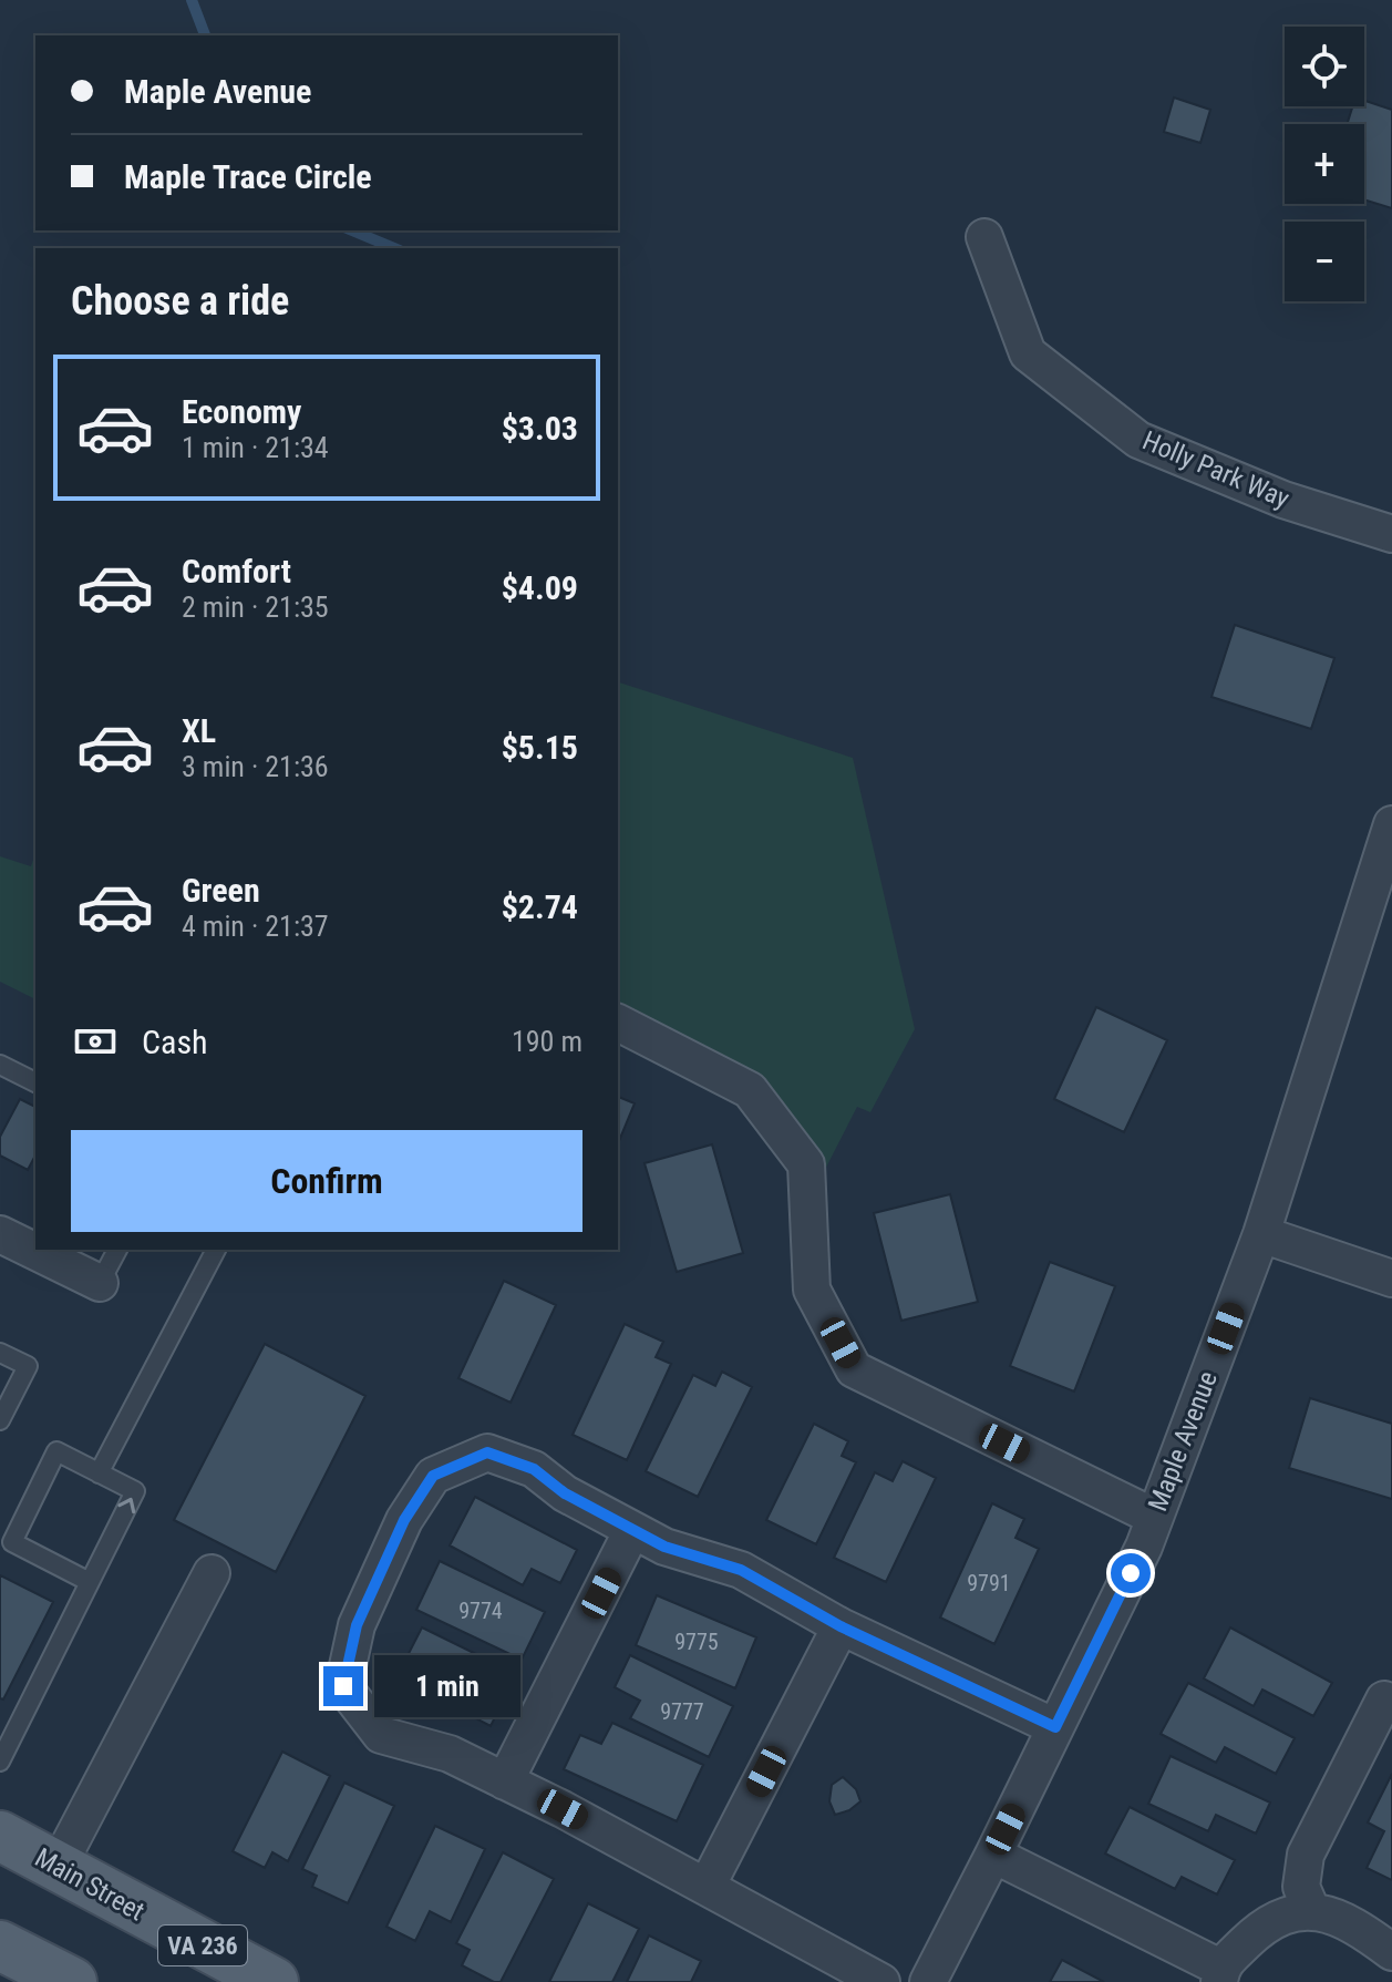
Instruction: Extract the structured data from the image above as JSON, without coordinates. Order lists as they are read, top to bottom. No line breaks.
{"streets":{"main road":["Main Street","VA 236"],"street":["Holly Park Way","Maple Avenue"]},"house_numbers":["9791","9774","9775","9777"],"page":{"map_buttons":["+","−"],"banner":["Maple Avenue","Maple Trace Circle"],"heading":"Choose a ride","list":[{"name":"Economy","note":"1 min · 21:34","value":"$3.03"},{"name":"Comfort","note":"2 min · 21:35","value":"$4.09"},{"name":"XL","note":"3 min · 21:36","value":"$5.15"},{"name":"Green","note":"4 min · 21:37","value":"$2.74"}],"pay":["Cash","190 m"],"buttons":"Confirm","bubble":"1 min"}}
